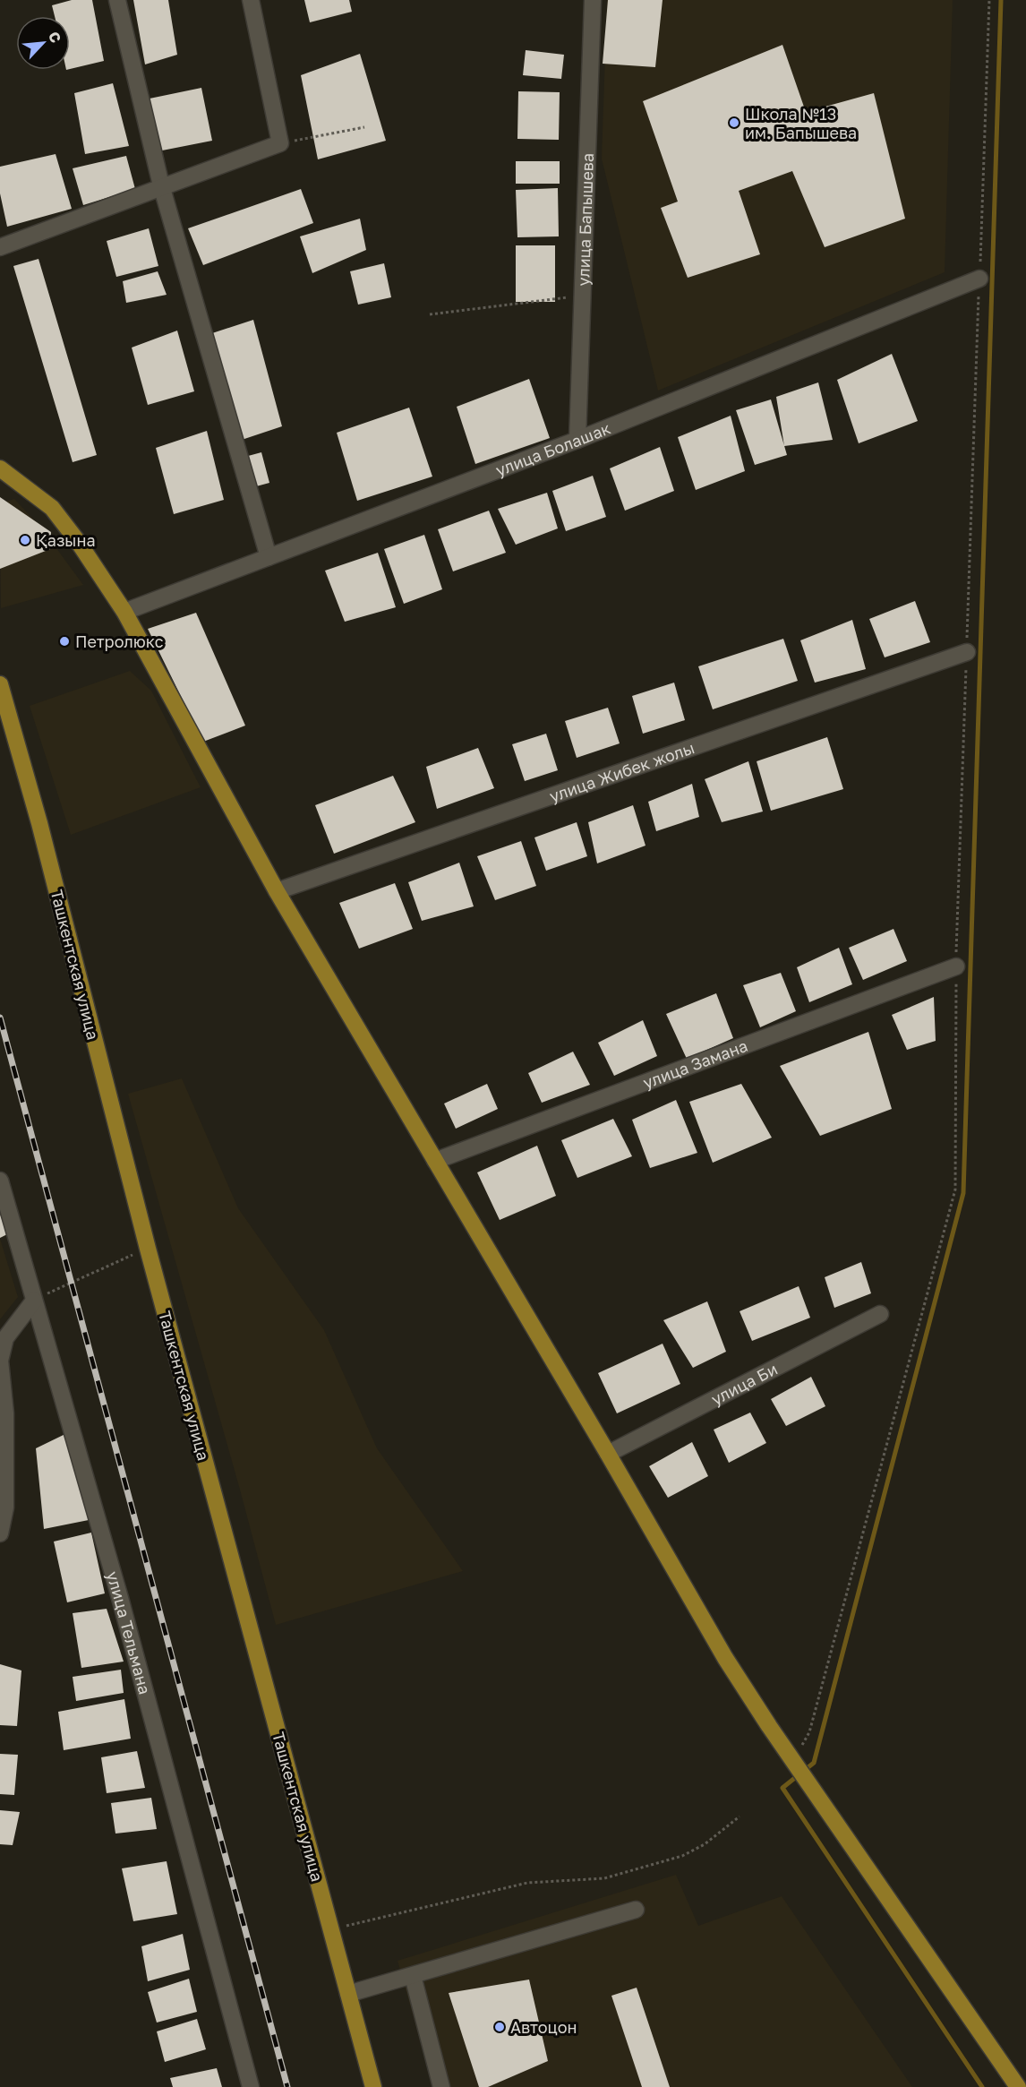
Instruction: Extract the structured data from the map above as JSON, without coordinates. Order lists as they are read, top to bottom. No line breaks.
{"streets":{"main road":["Ташкентская улица"],"street":["улица Бапышева","улица Болашак","улица Жибек жолы","улица Замана","улица Би","улица Тельмана"]},"crossings":[["улица Бапышева","улица Болашак"]],"places":["Школа №13 им. Бапышева","Қазына","Петролюкс","Автоцон"],"north":"top right"}
